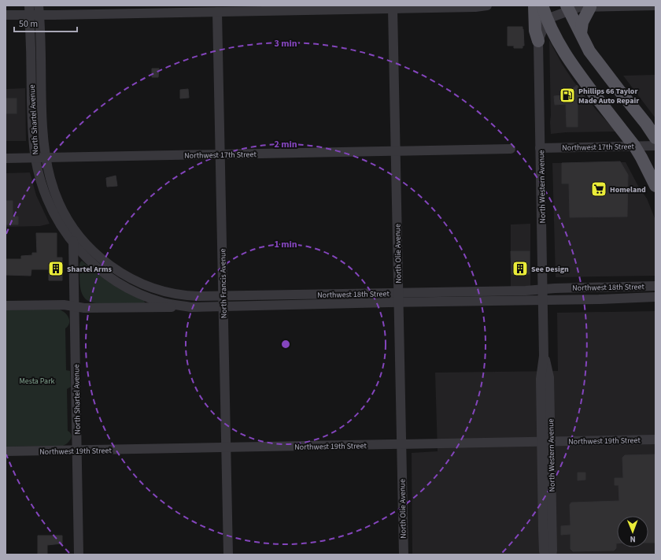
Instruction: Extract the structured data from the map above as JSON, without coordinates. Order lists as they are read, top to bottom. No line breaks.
{"streets":{"street":["North Shartel Avenue","Northwest 17th Street","North Western Avenue","North Olie Avenue","North Francis Avenue","Northwest 18th Street","Northwest 19th Street"]},"crossings":[["North Shartel Avenue","Northwest 17th Street"],["North Shartel Avenue","Northwest 18th Street"],["North Shartel Avenue","Northwest 19th Street"],["Northwest 17th Street","North Western Avenue"],["Northwest 17th Street","North Olie Avenue"],["Northwest 17th Street","North Francis Avenue"],["North Western Avenue","Northwest 18th Street"],["North Western Avenue","Northwest 19th Street"],["North Olie Avenue","Northwest 18th Street"],["North Olie Avenue","Northwest 19th Street"],["North Francis Avenue","Northwest 18th Street"],["North Francis Avenue","Northwest 19th Street"]],"parks":["Mesta Park"],"places":{"fuel station":["Phillips 66 Taylor Made Auto Repair"],"supermarket":["Homeland"],"building":["Shartel Arms","See Design"]},"scale_bar":"50 m","north":"bottom","rings":["3 min","2 min","1 min"]}
